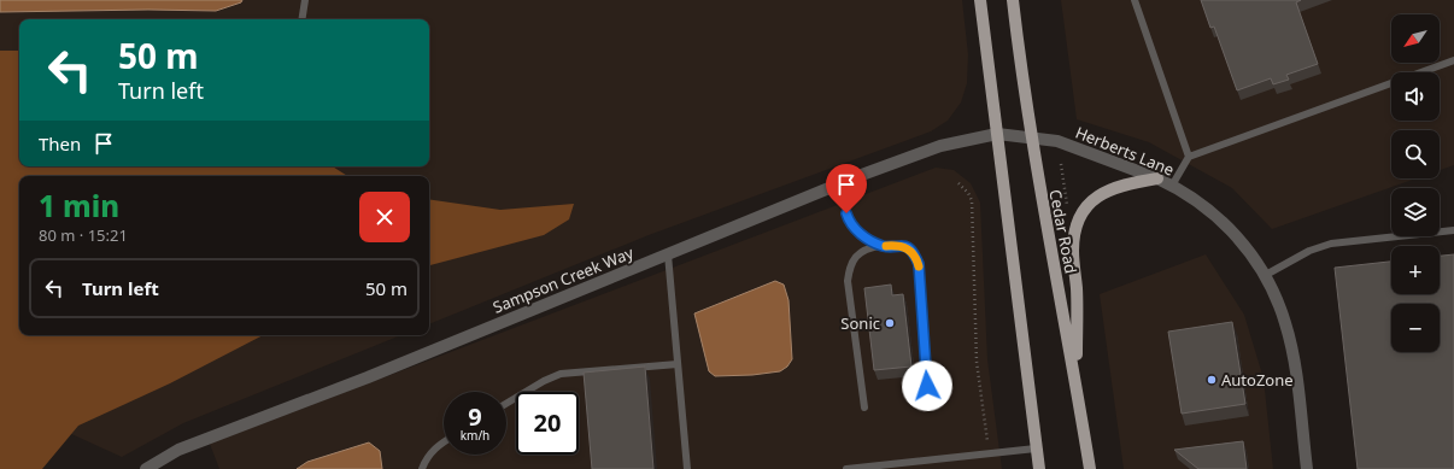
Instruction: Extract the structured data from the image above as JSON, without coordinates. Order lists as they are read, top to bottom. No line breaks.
{"streets":{"main road":["Cedar Road"],"street":["Herberts Lane","Sampson Creek Way"]},"crossings":[["Herberts Lane","Cedar Road"],["Herberts Lane","Sampson Creek Way"]],"places":["Sonic","AutoZone"],"north":"bottom left","page":{"map_buttons":["+","−"],"turn":["50 m","Turn left"],"then":"Then","heading":["1 min","80 m · 15:21"],"list":[{"name":"Turn left","value":"50 m"}],"speed":"9 km/h","limit":"20"}}
